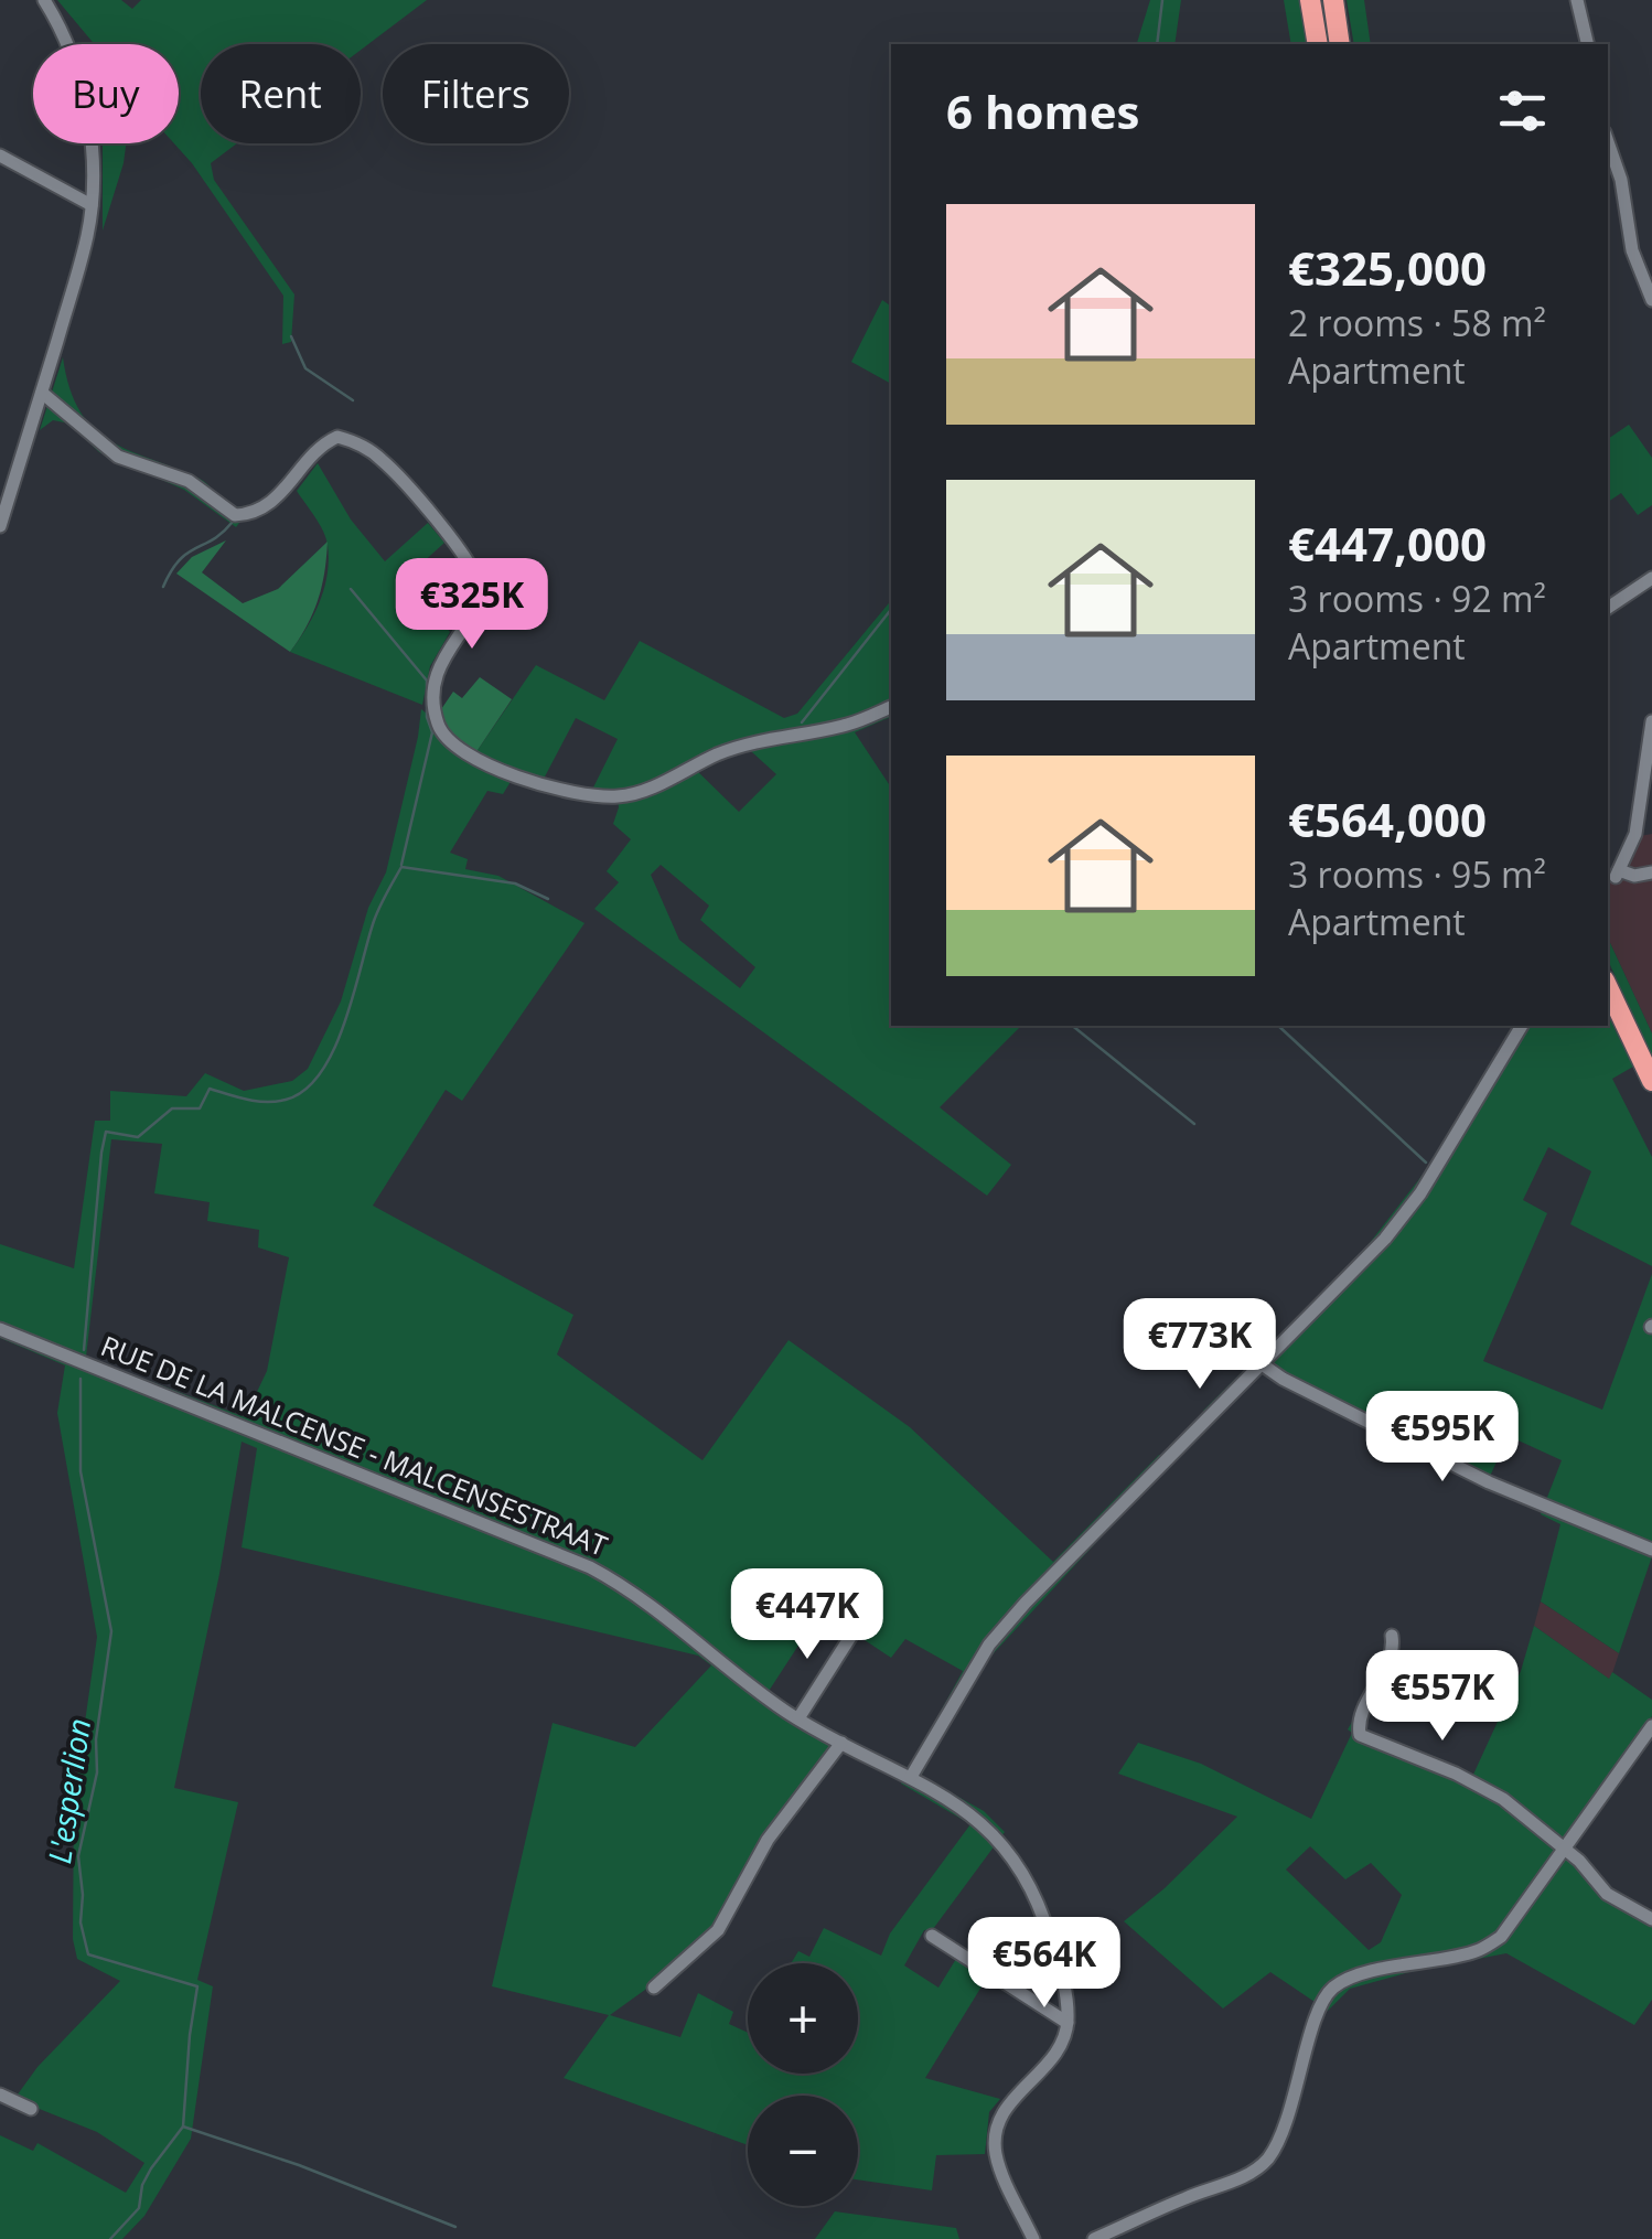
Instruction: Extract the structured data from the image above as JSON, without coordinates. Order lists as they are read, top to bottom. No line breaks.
{"streets":{"street":["RUE DE LA MALCENSE - MALCENSESTRAAT"]},"water":["L'esperlion"],"page":{"chip":["Buy","Rent","Filters"],"heading":"6 homes","list":[{"name":"€325,000","note":"2 rooms · 58 m² · Apartment"},{"name":"€447,000","note":"3 rooms · 92 m² · Apartment"},{"name":"€564,000","note":"3 rooms · 95 m² · Apartment"}],"price":["€325K","€773K","€595K","€447K","€557K","€564K"],"map_buttons":["+","−"]}}
